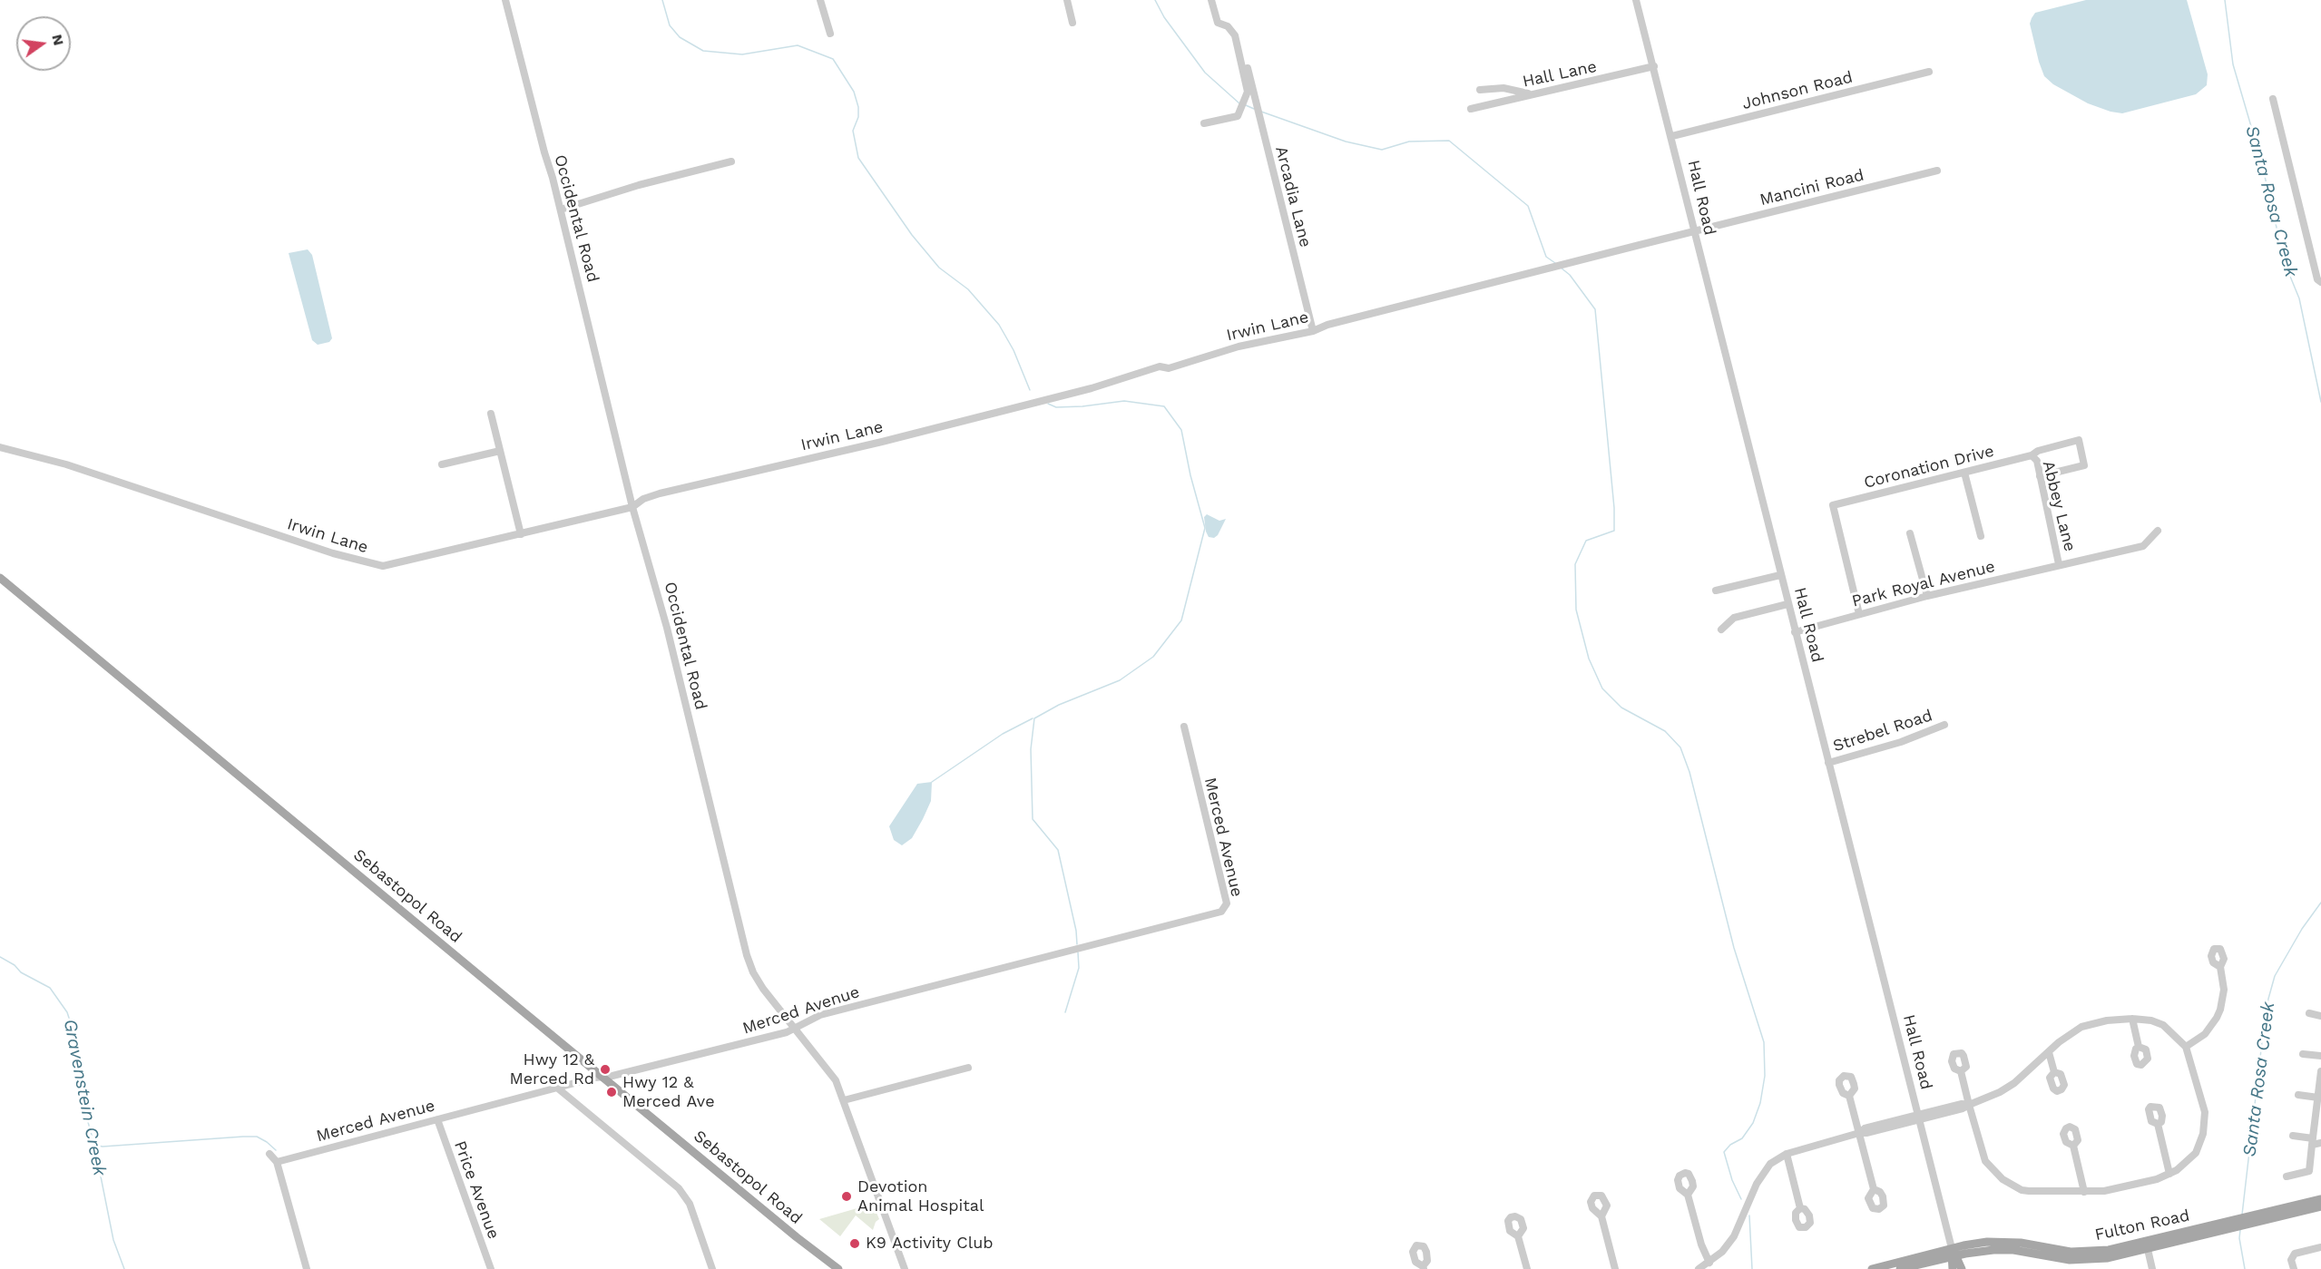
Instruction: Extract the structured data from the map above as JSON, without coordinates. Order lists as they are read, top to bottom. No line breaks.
{"streets":{"main road":["Sebastopol Road","Fulton Road"],"street":["Hall Lane","Johnson Road","Mancini Road","Arcadia Lane","Hall Road","Occidental Road","Irwin Lane","Coronation Drive","Abbey Lane","Park Royal Avenue","Strebel Road","Merced Avenue","Price Avenue"]},"crossings":[["Hall Lane","Hall Road"],["Johnson Road","Hall Road"],["Mancini Road","Hall Road"],["Mancini Road","Irwin Lane"],["Arcadia Lane","Irwin Lane"],["Hall Road","Irwin Lane"],["Hall Road","Park Royal Avenue"],["Hall Road","Strebel Road"],["Hall Road","Fulton Road"],["Occidental Road","Irwin Lane"],["Occidental Road","Merced Avenue"],["Coronation Drive","Abbey Lane"],["Coronation Drive","Park Royal Avenue"],["Abbey Lane","Park Royal Avenue"],["Merced Avenue","Sebastopol Road"],["Merced Avenue","Price Avenue"]],"water":["Santa Rosa Creek","Gravenstein Creek"],"places":["Hwy 12 & Merced Rd","Hwy 12 & Merced Ave","Devotion Animal Hospital","K9 Activity Club"],"north":"right"}
